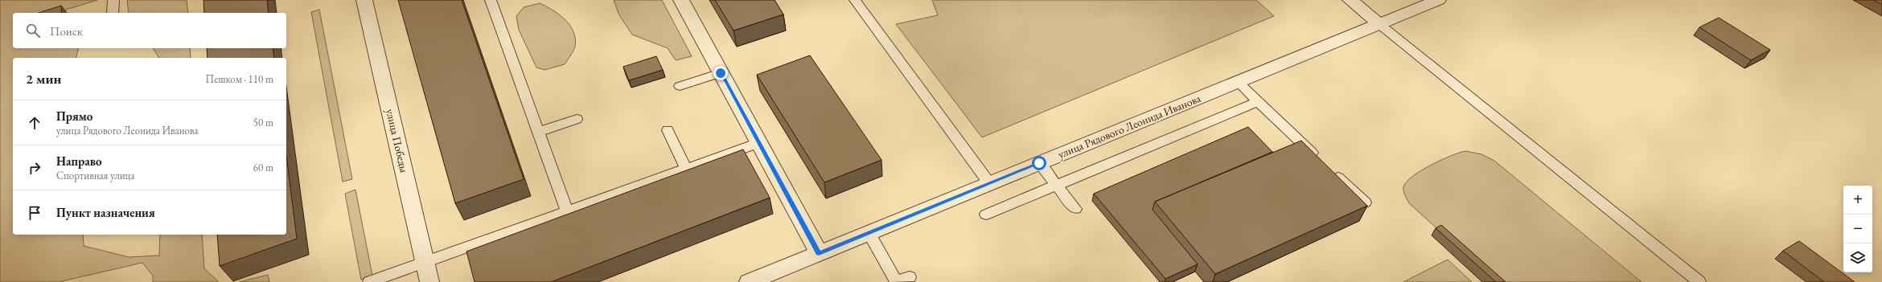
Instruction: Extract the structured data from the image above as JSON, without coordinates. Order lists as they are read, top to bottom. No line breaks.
{"streets":{"street":["улица Рядового Леонида Иванова","улица Победы"]},"page":{"search":"Поиск","heading":["2 мин","Пешком · 110 m"],"list":[["Прямо","улица Рядового Леонида Иванова","50 m"],["Направо","Спортивная улица","60 m"],"Пункт назначения"],"map_buttons":["+","−"]}}
